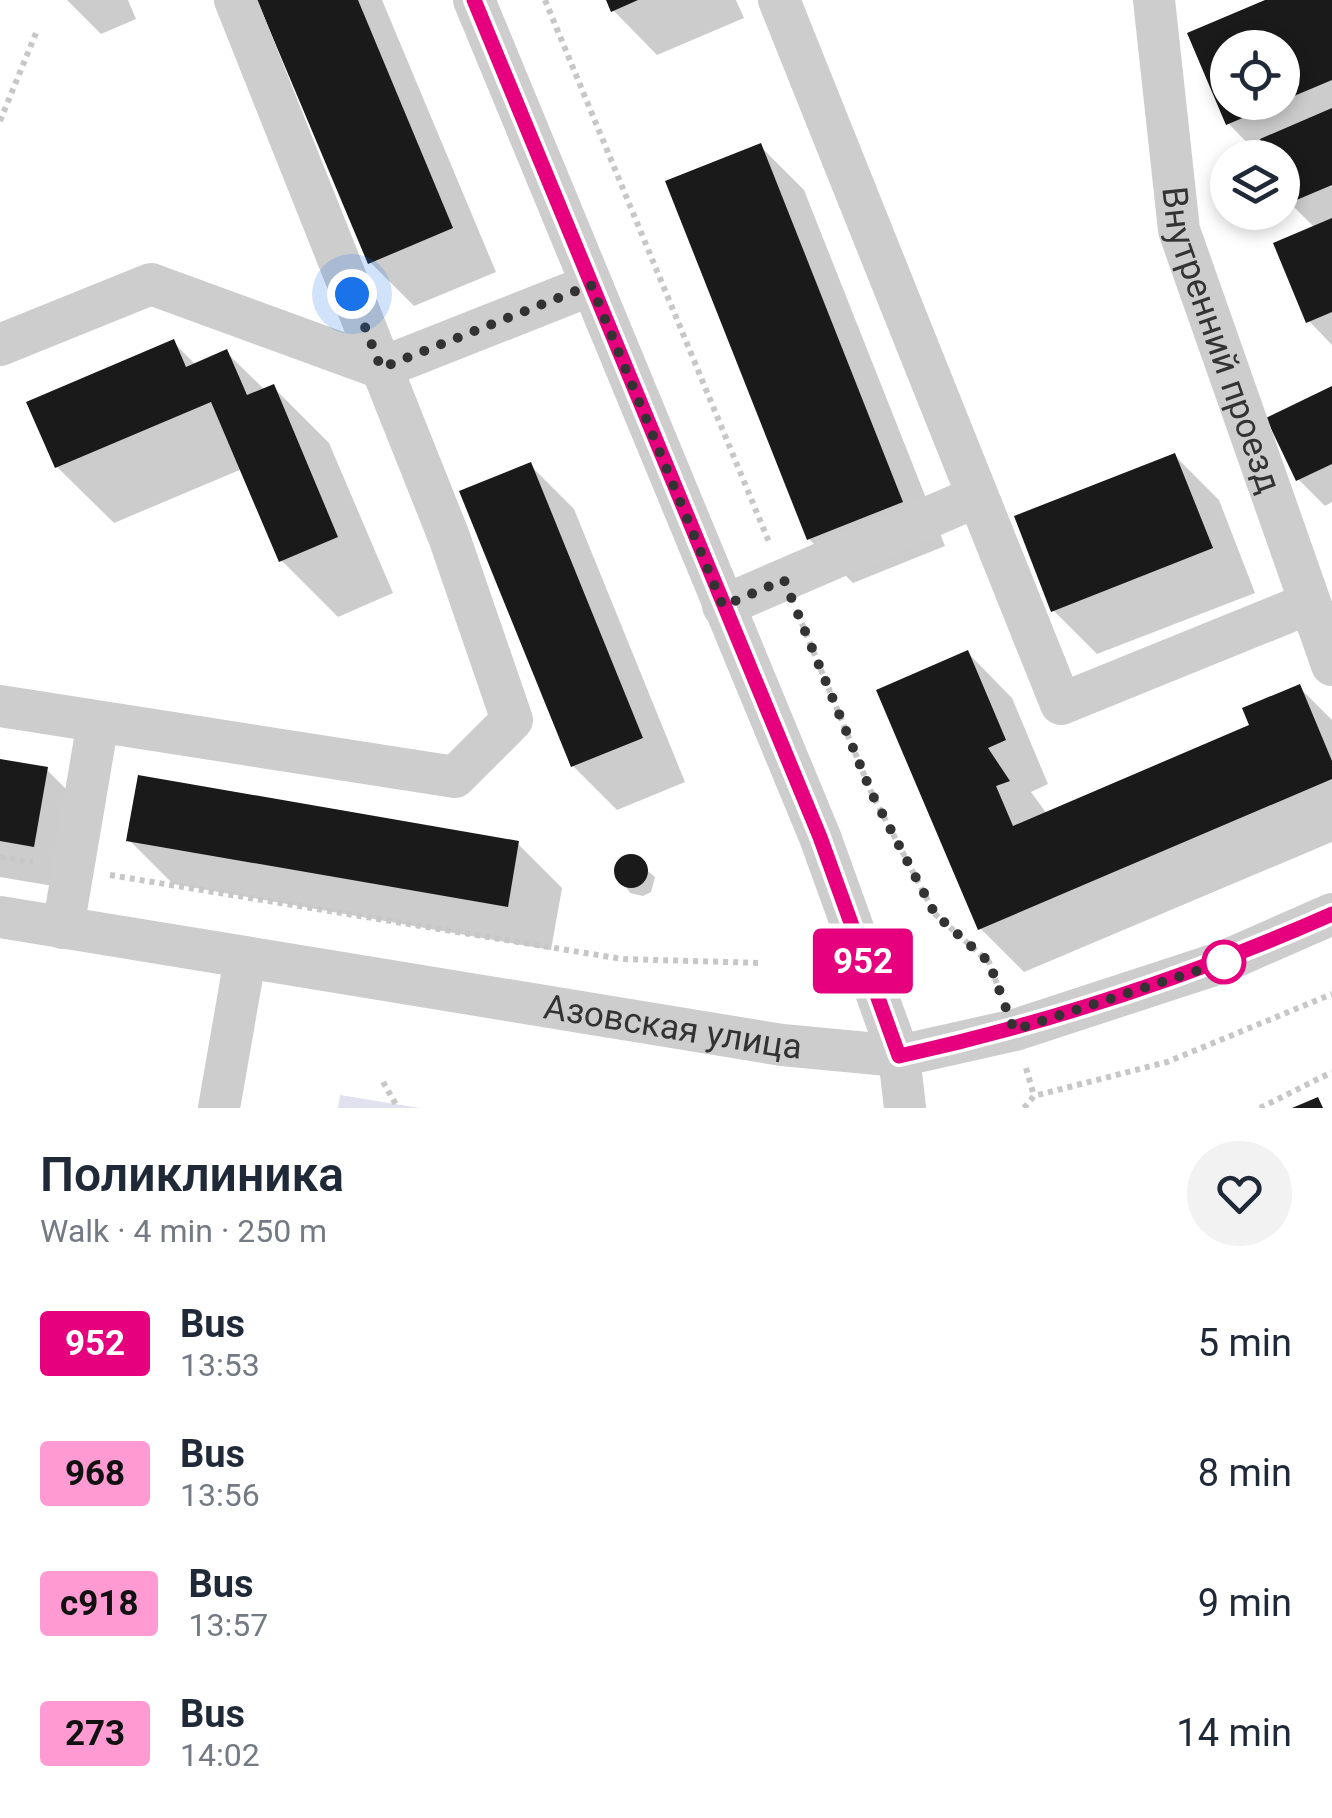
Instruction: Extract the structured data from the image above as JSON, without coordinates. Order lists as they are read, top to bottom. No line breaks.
{"streets":{"street":["Внутренний проезд","Азовская улица"]},"lines":["bus line 952"],"page":{"on_map":"952","heading":["Поликлиника","Walk · 4 min · 250 m"],"list":[{"mark":"952","name":"Bus","note":"13:53","value":"5 min"},{"mark":"968","name":"Bus","note":"13:56","value":"8 min"},{"mark":"с918","name":"Bus","note":"13:57","value":"9 min"},{"mark":"273","name":"Bus","note":"14:02","value":"14 min"}]}}
